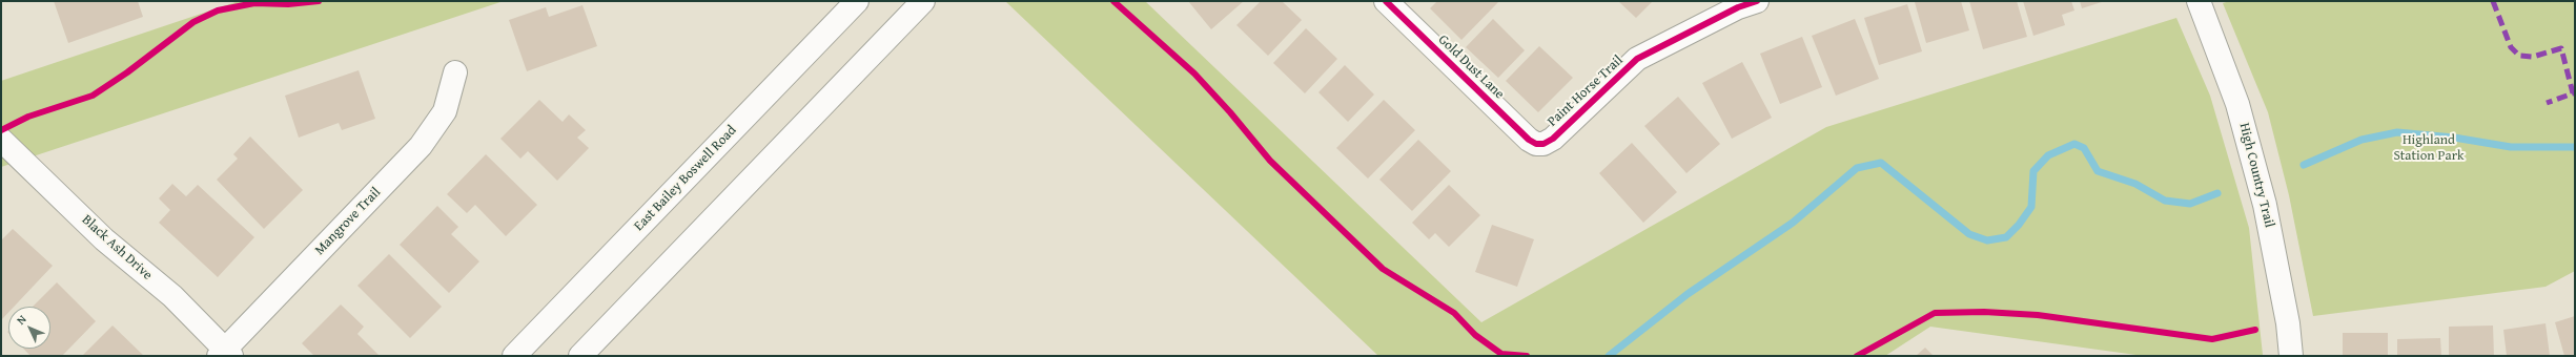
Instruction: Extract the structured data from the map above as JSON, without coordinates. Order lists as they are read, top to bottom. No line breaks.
{"streets":{"street":["Gold Dust Lane","Paint Horse Trail","High Country Trail","East Bailey Boswell Road","Mangrove Trail","Black Ash Drive"]},"crossings":[["Gold Dust Lane","Paint Horse Trail"],["Mangrove Trail","Black Ash Drive"]],"parks":["Highland Station Park"],"north":"top left"}
